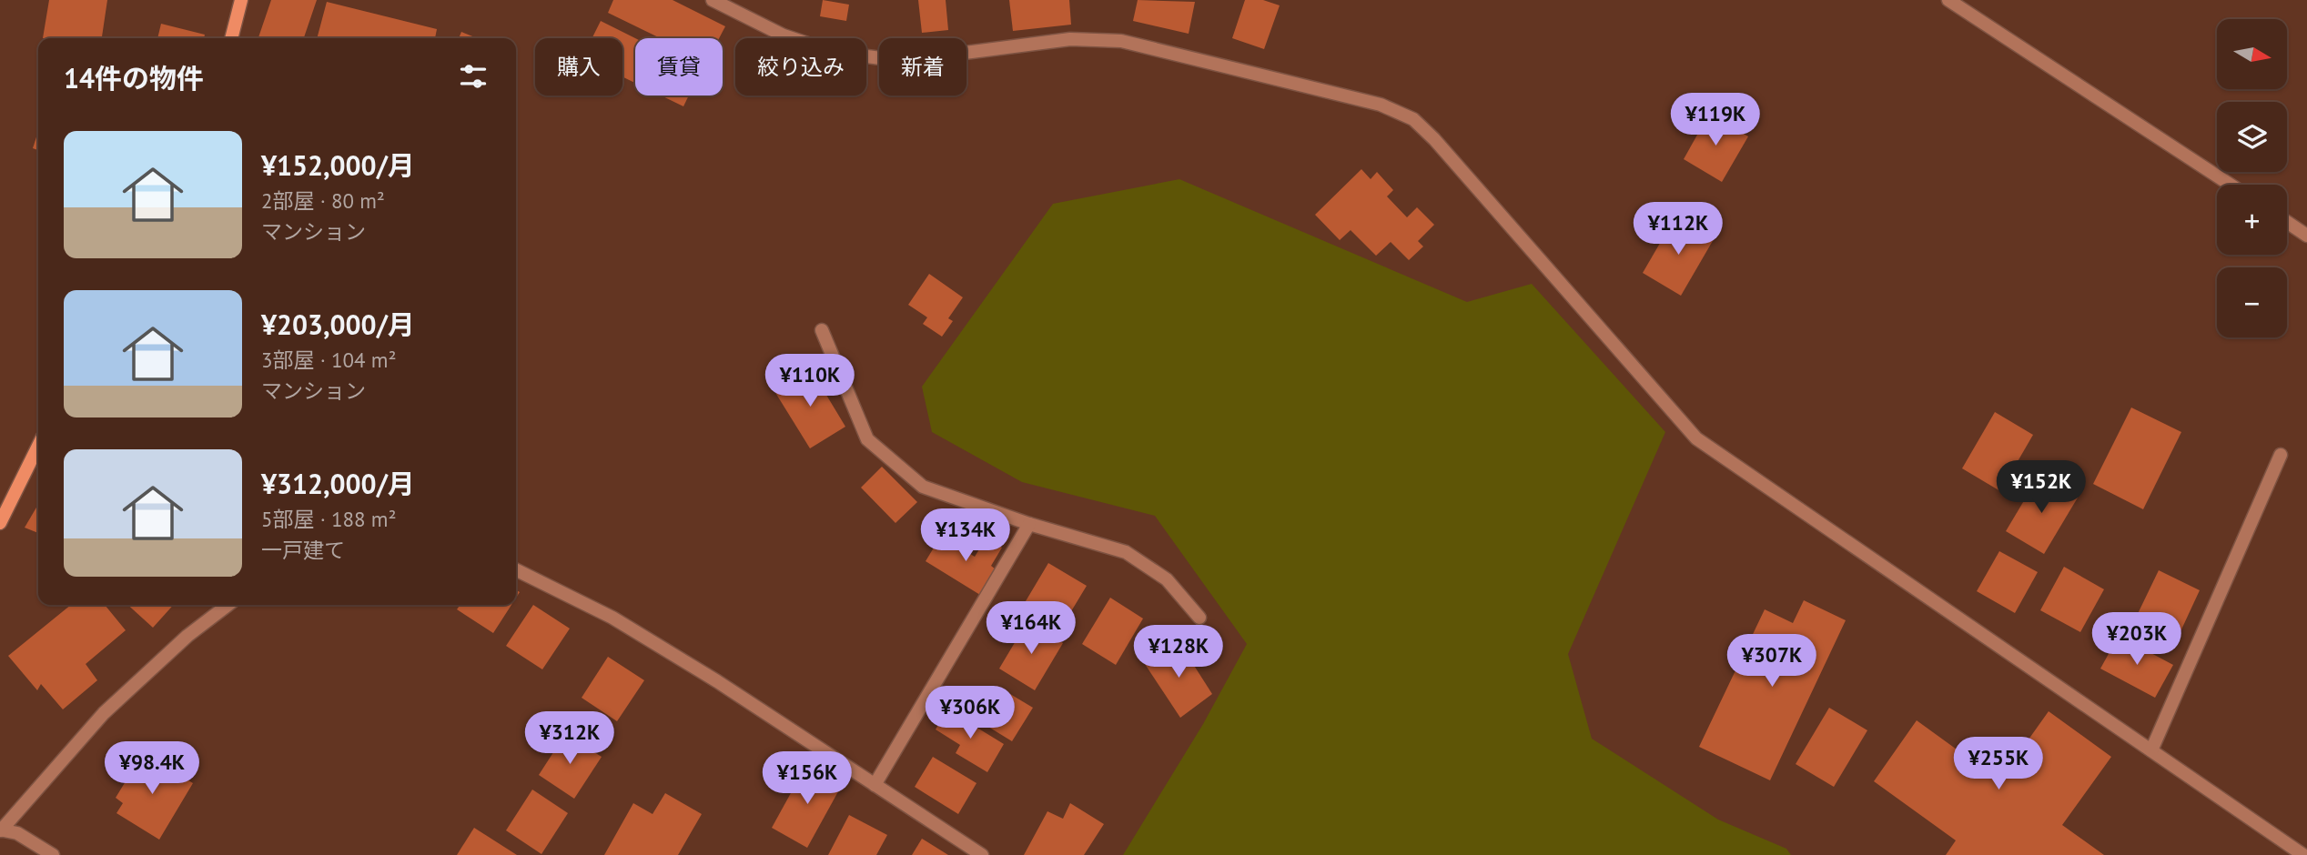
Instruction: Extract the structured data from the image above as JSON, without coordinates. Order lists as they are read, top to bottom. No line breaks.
{"north":"right","page":{"map_buttons":["+","−"],"chip":["購入","賃貸","絞り込み","新着"],"heading":"14件の物件","price":["¥119K","¥112K","¥110K","¥152K","¥134K","¥164K","¥203K","¥128K","¥307K","¥306K","¥312K","¥255K","¥98.4K","¥156K"],"list":[{"name":"¥152,000/月","note":"2部屋 · 80 m² · マンション"},{"name":"¥203,000/月","note":"3部屋 · 104 m² · マンション"},{"name":"¥312,000/月","note":"5部屋 · 188 m² · 一戸建て"}]}}
